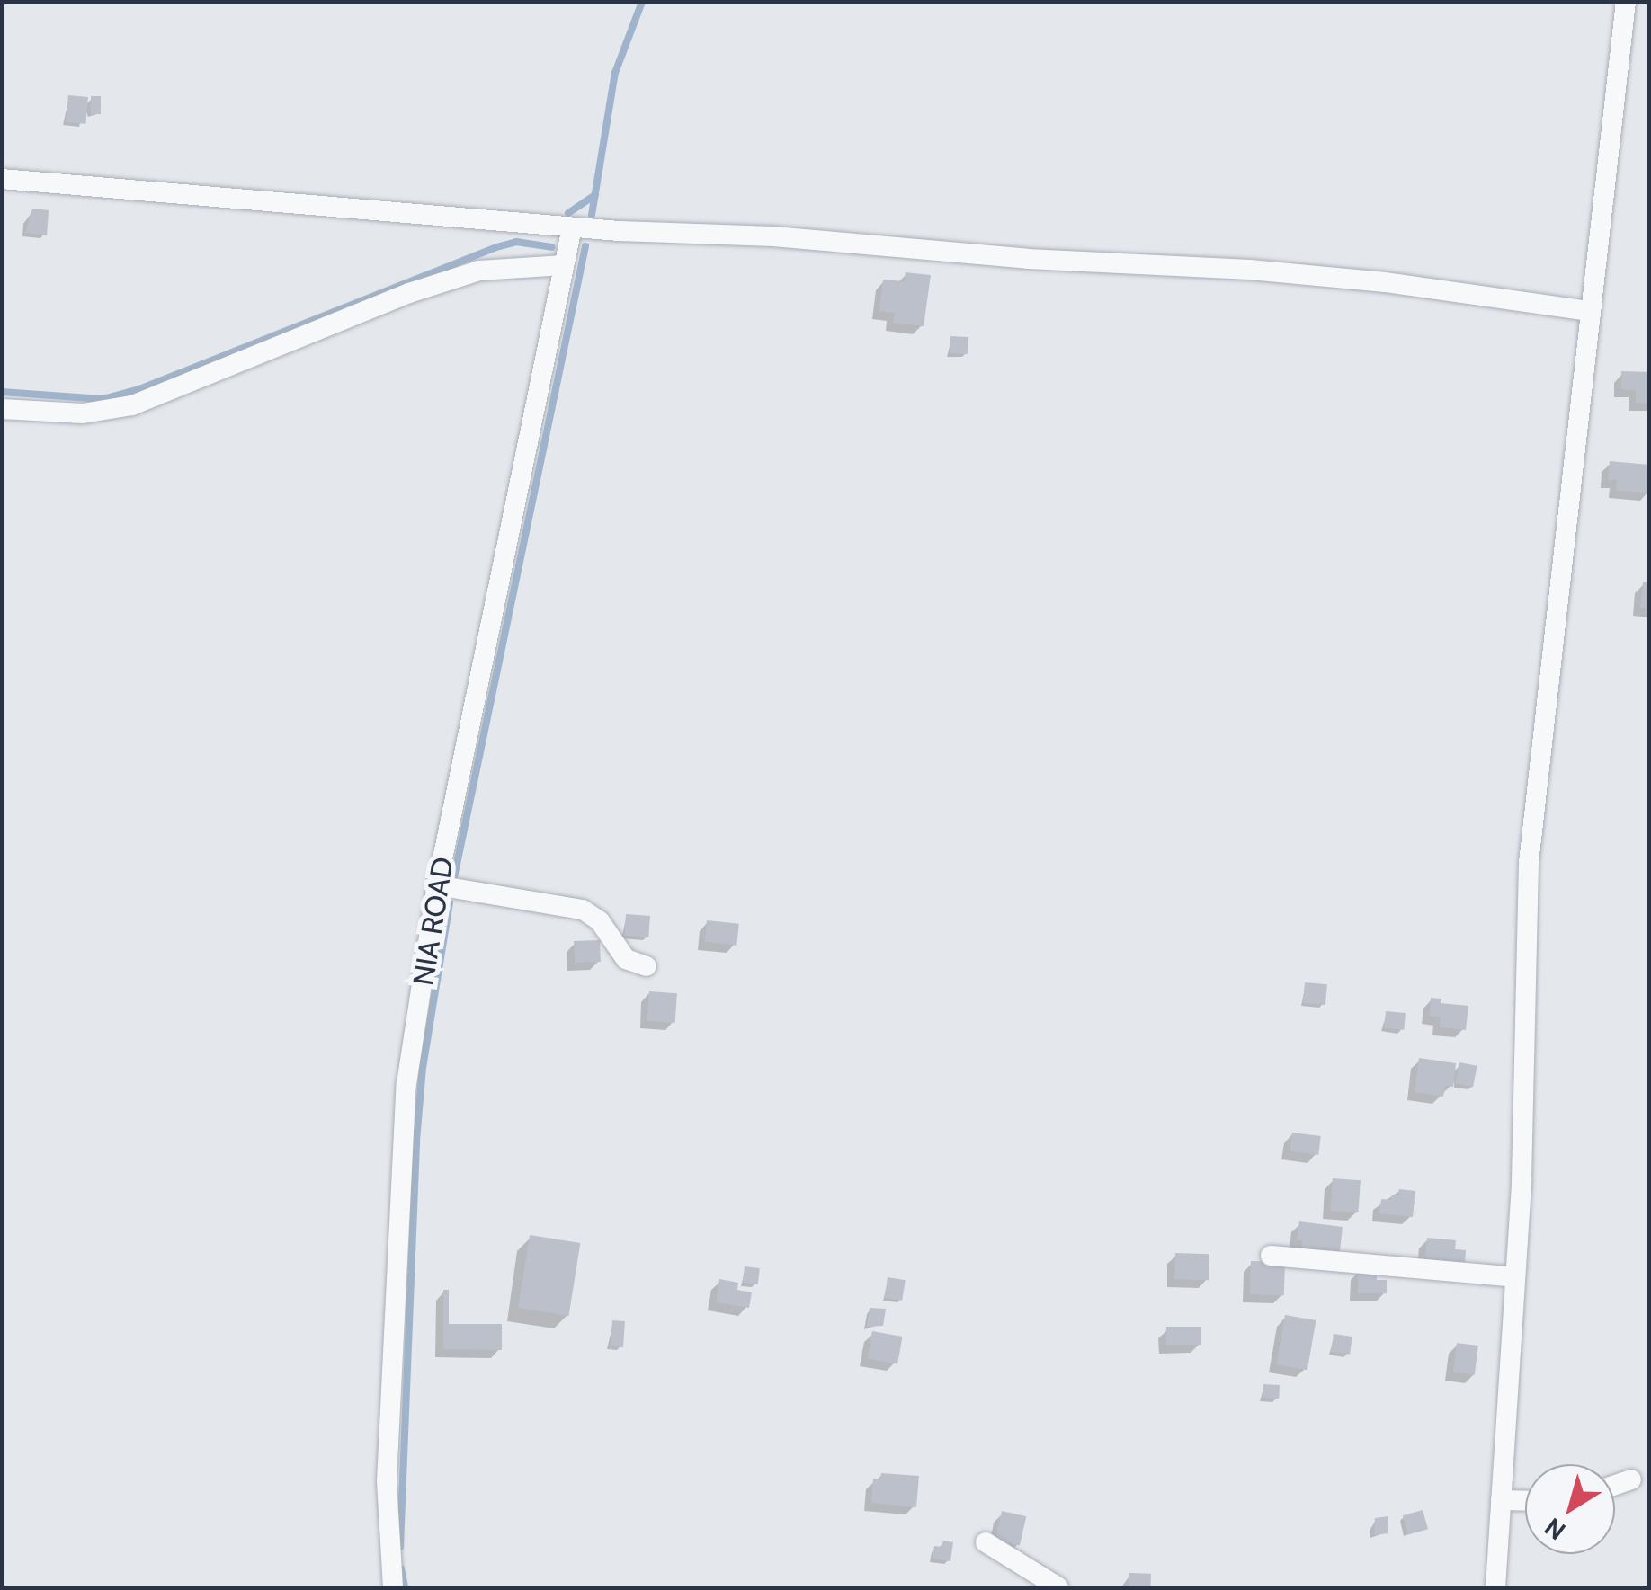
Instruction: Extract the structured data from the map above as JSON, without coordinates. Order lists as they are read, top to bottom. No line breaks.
{"streets":{"street":["NIA ROAD"]},"north":"bottom left"}
